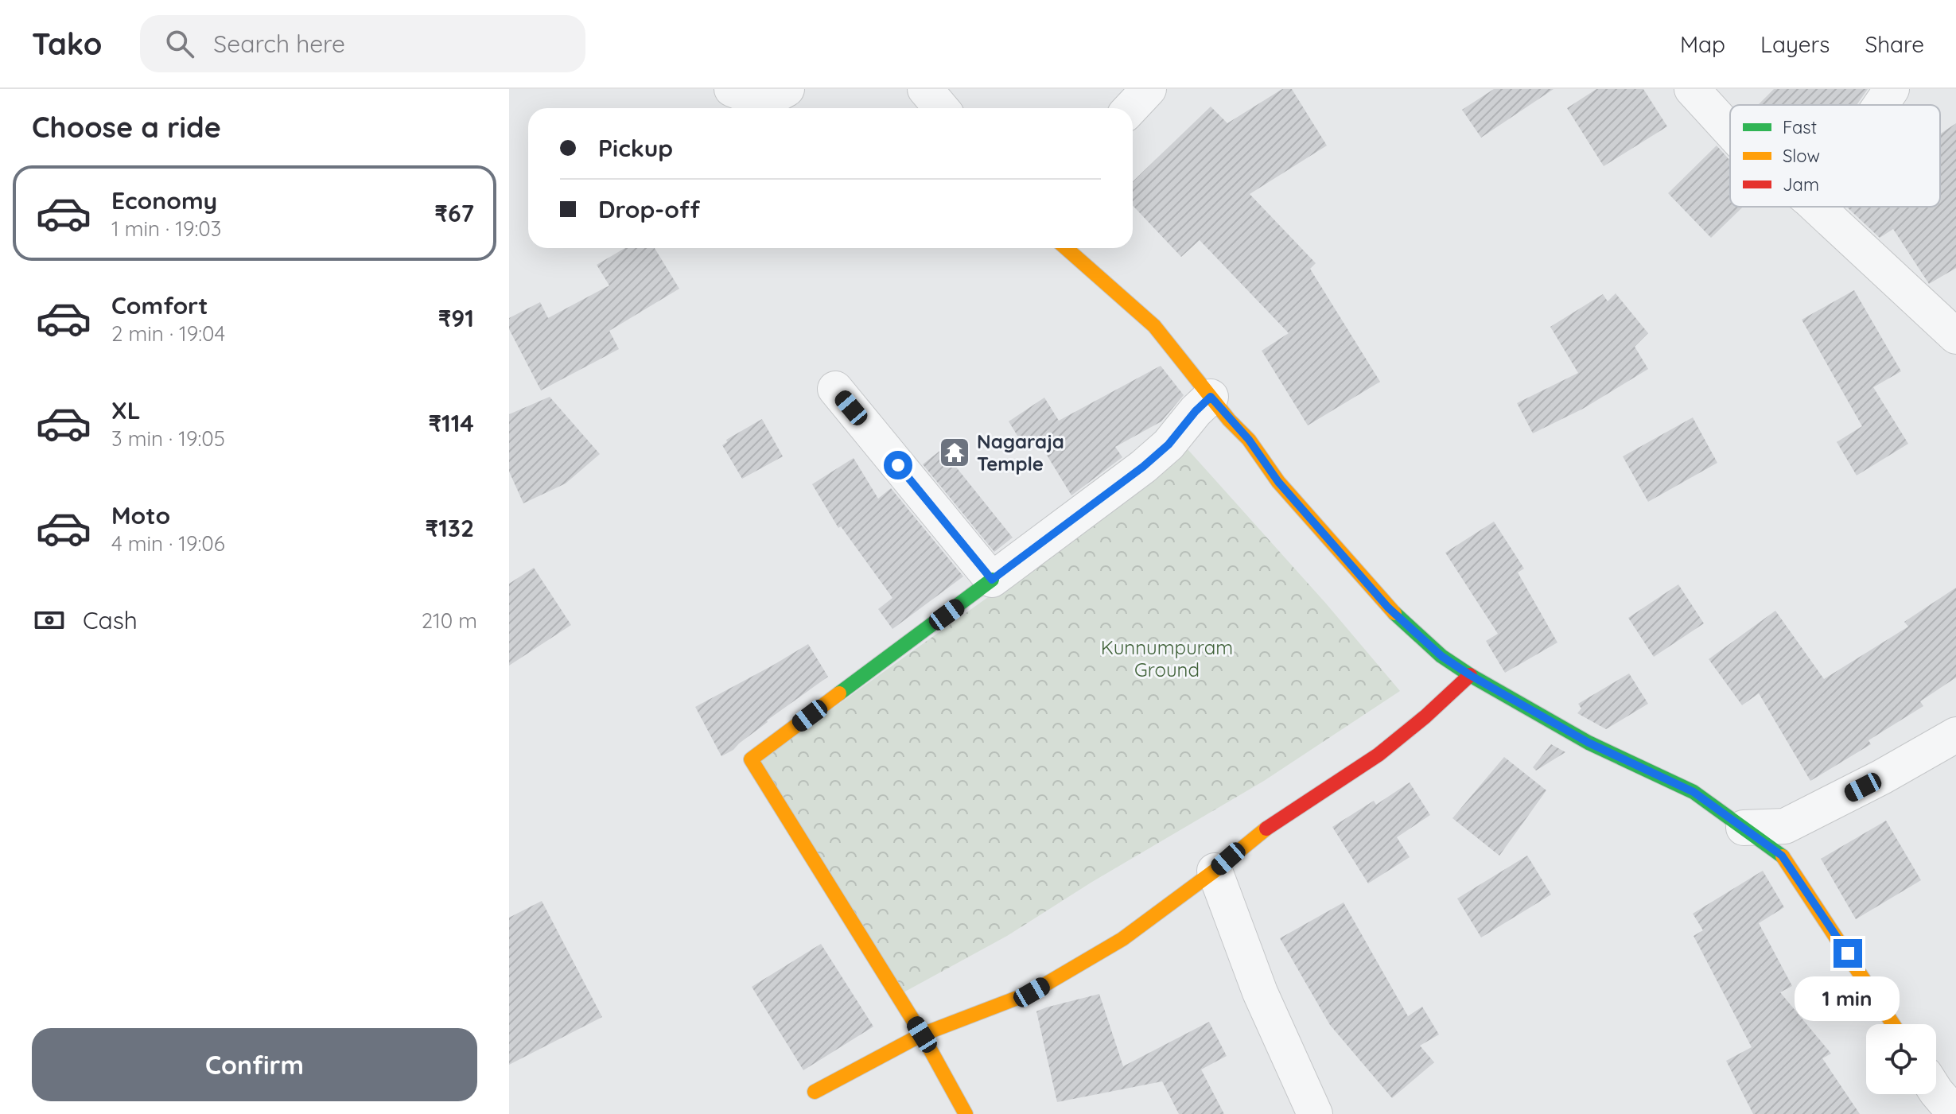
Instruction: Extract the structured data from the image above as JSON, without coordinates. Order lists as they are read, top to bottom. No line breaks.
{"parks":["Kunnumpuram Ground"],"places":{"temple":["Nagaraja Temple"]},"legend":["Fast","Slow","Jam"],"page":{"header":"Tako","search":"Search here","nav":["Map","Layers","Share"],"heading":"Choose a ride","banner":["Pickup","Drop-off"],"list":[{"name":"Economy","note":"1 min · 19:03","value":"₹67"},{"name":"Comfort","note":"2 min · 19:04","value":"₹91"},{"name":"XL","note":"3 min · 19:05","value":"₹114"},{"name":"Moto","note":"4 min · 19:06","value":"₹132"}],"pay":["Cash","210 m"],"bubble":"1 min","buttons":"Confirm"}}
